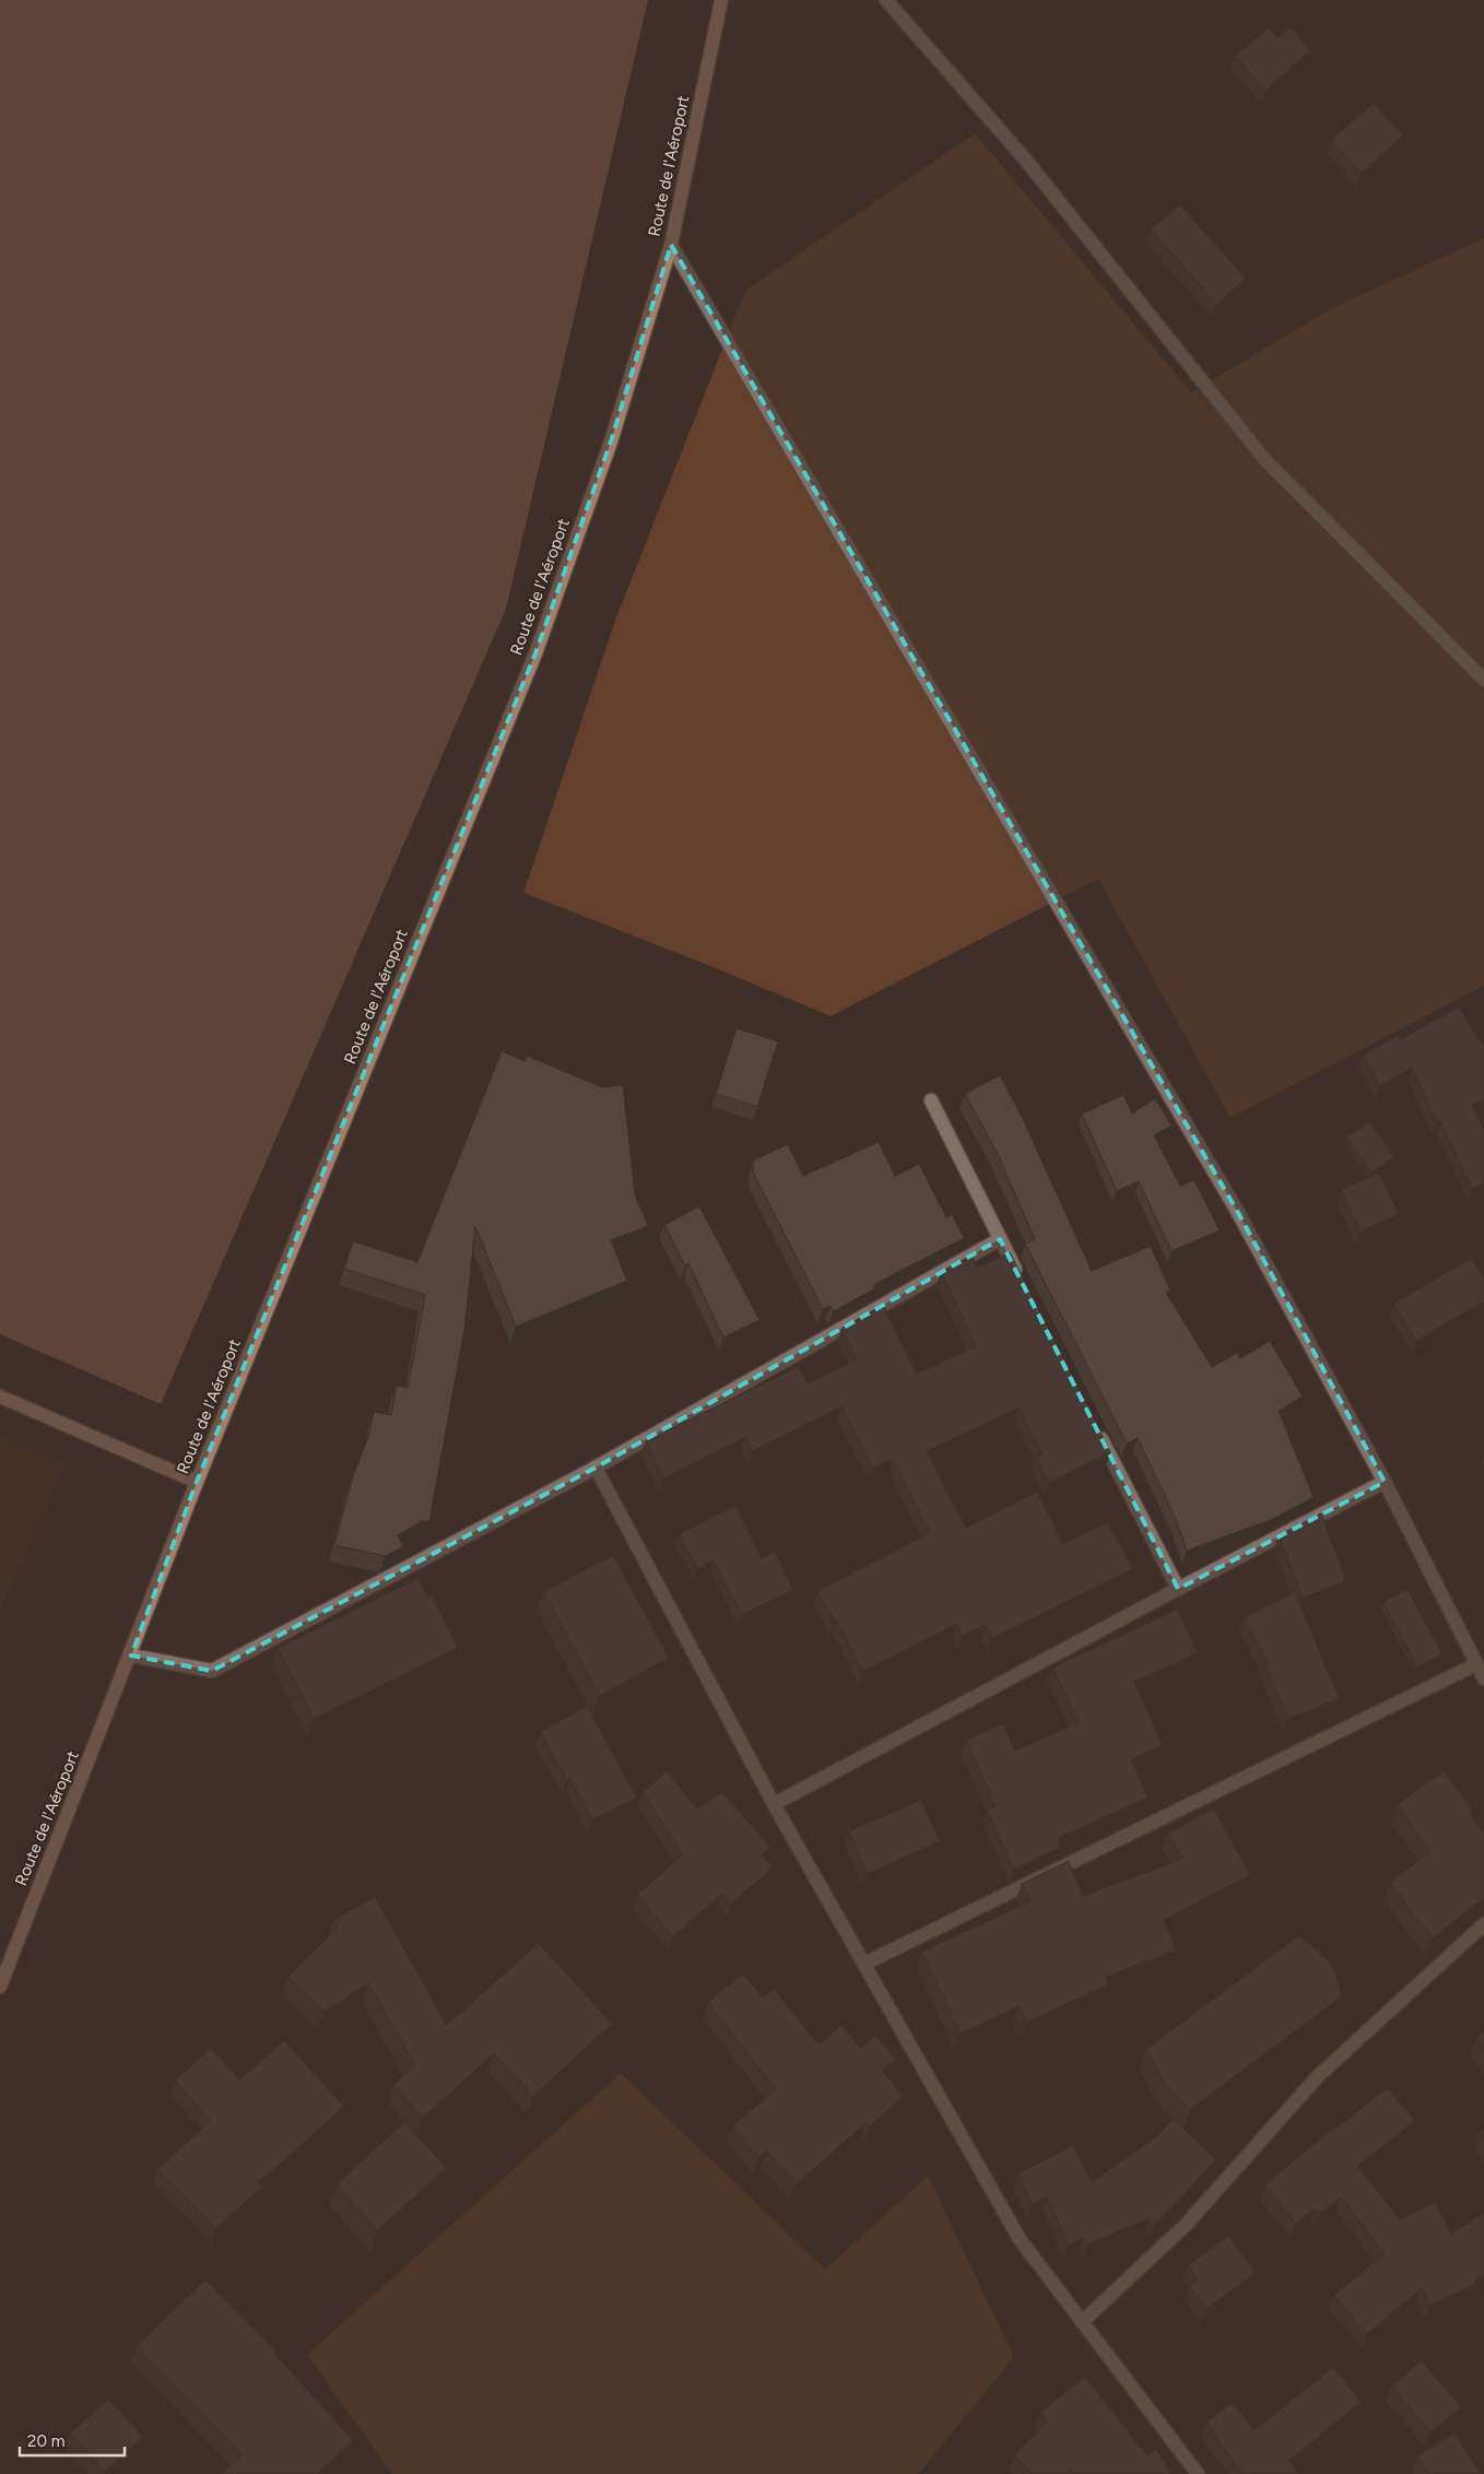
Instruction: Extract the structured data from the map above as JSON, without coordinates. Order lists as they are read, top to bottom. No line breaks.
{"streets":{"main road":["Route de l'Aéroport"]},"scale_bar":"20 m"}
